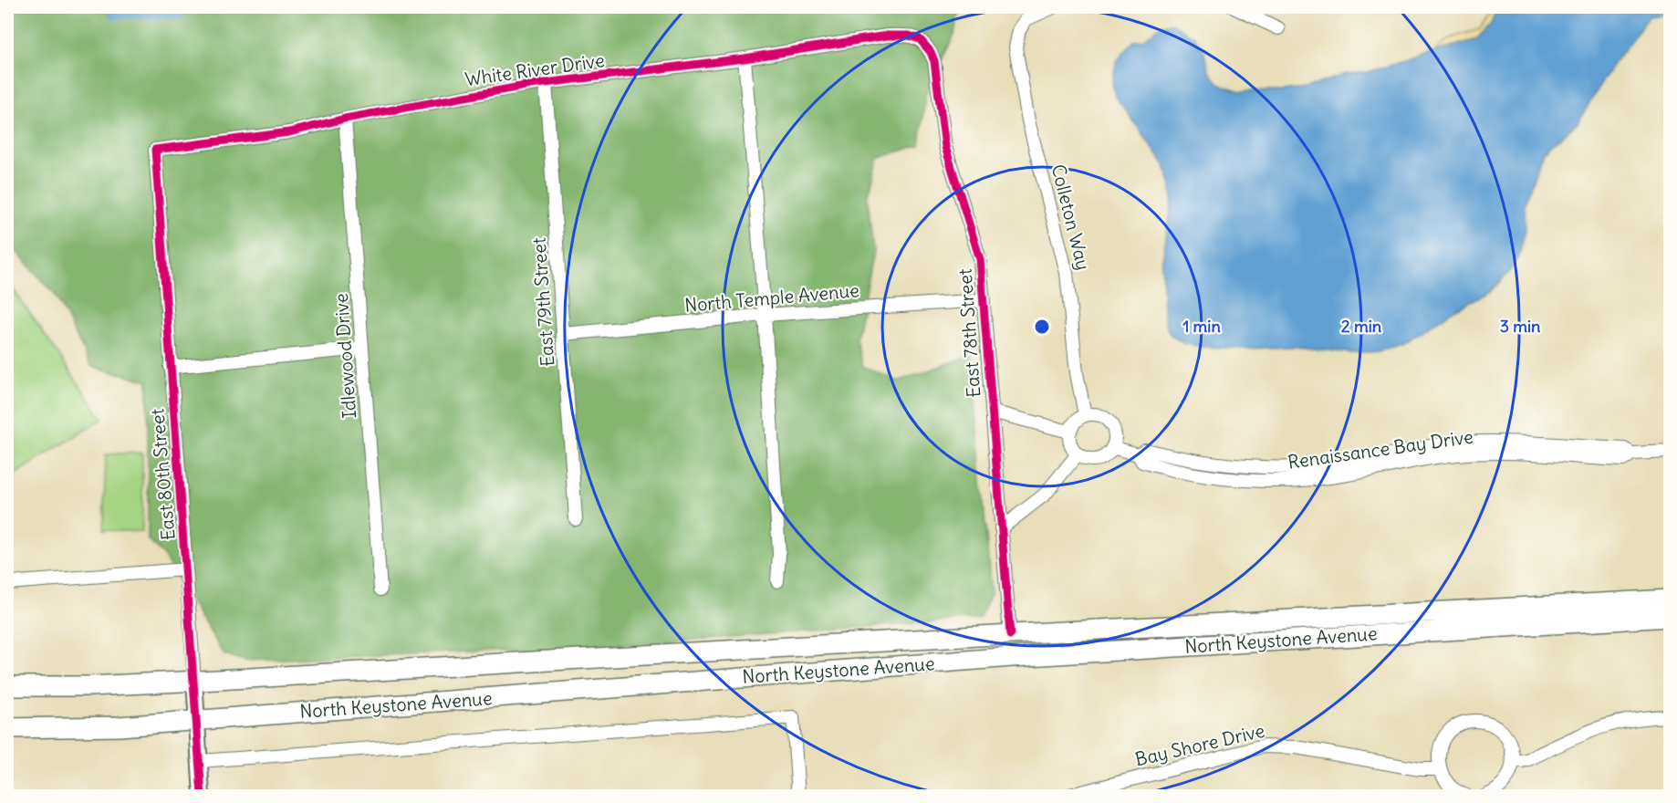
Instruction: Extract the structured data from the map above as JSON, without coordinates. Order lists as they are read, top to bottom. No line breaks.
{"streets":{"main road":["North Keystone Avenue"],"street":["White River Drive","Colleton Way","North Temple Avenue","East 79th Street","East 78th Street","Idlewood Drive","Renaissance Bay Drive","East 80th Street","Bay Shore Drive"]},"crossings":[["White River Drive","East 79th Street"],["White River Drive","East 78th Street"],["White River Drive","Idlewood Drive"],["White River Drive","East 80th Street"],["Colleton Way","Renaissance Bay Drive"],["North Temple Avenue","East 79th Street"],["North Temple Avenue","East 78th Street"],["East 78th Street","North Keystone Avenue"],["East 80th Street","North Keystone Avenue"]],"rings":["1 min","2 min","3 min"]}
